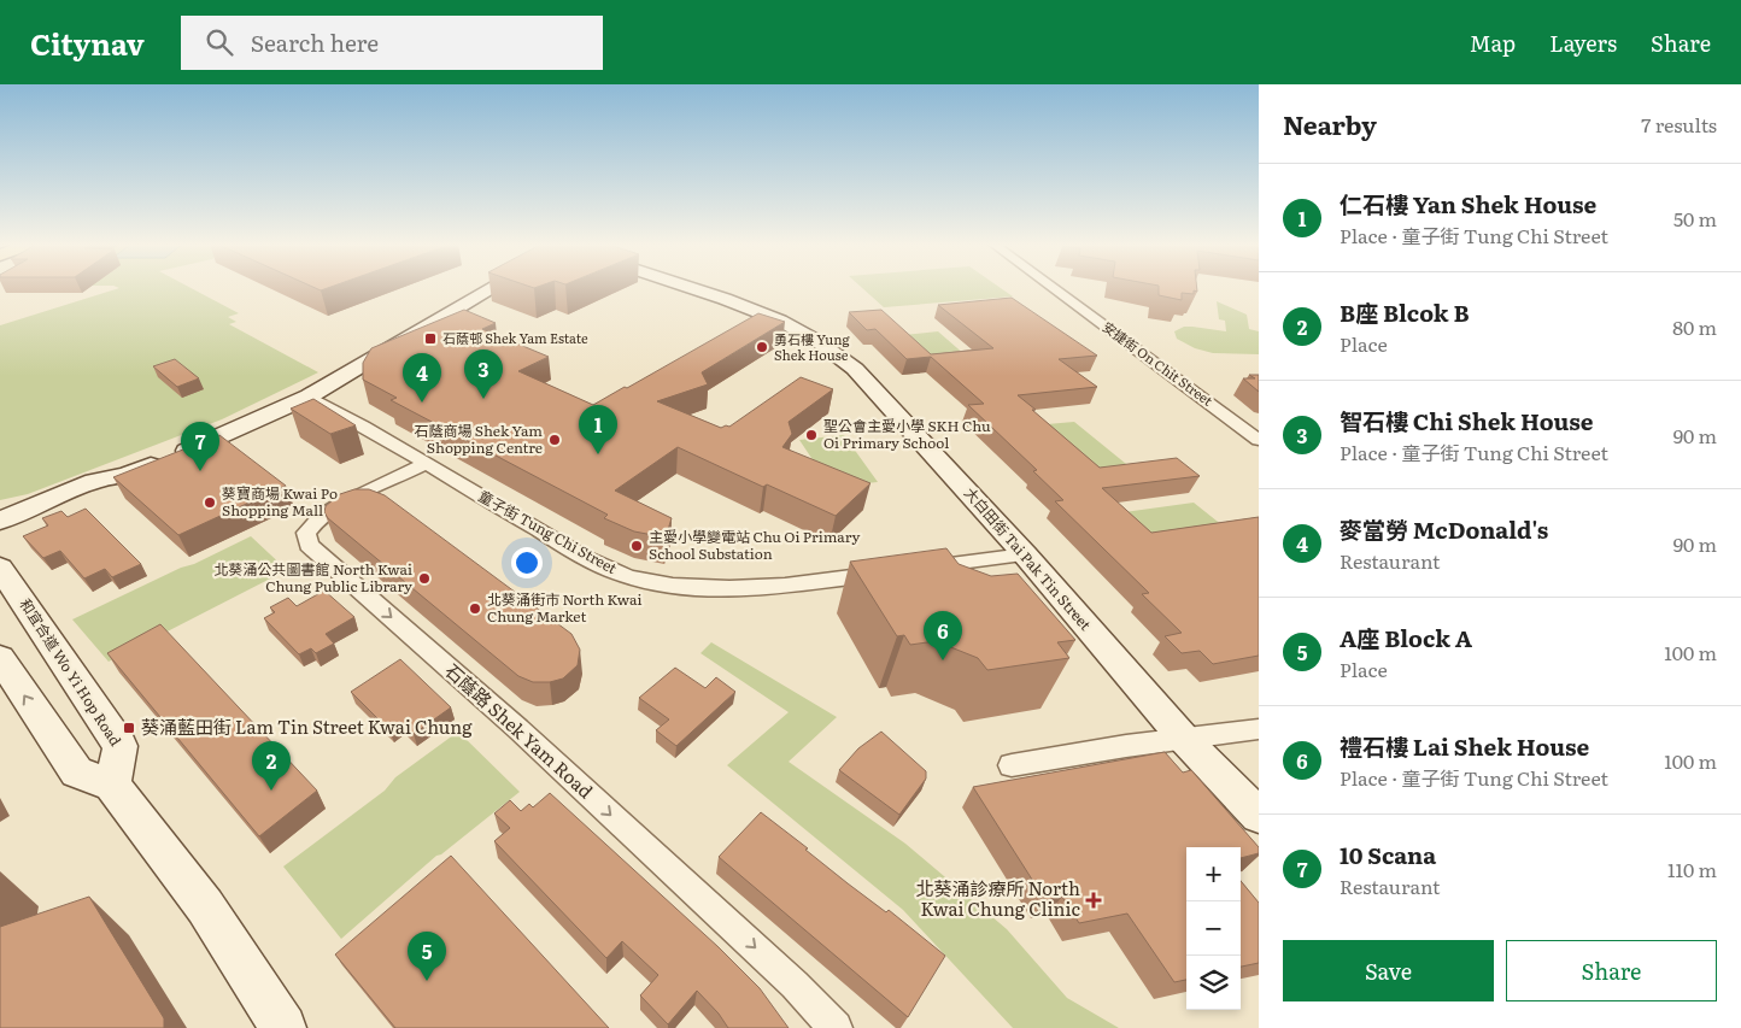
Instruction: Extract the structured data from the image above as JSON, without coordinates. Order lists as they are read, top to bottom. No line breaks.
{"streets":{"street":["安捷街 On Chit Street","童子街 Tung Chi Street","大白田街 Tai Pak Tin Street","和宜合道 Wo Yi Hop Road","石蔭路 Shek Yam Road"]},"crossings":[["童子街 Tung Chi Street","石蔭路 Shek Yam Road"]],"one_way":["石蔭路 Shek Yam Road"],"places":{"transit":["石蔭邨 Shek Yam Estate","葵涌藍田街 Lam Tin Street Kwai Chung"],"other":["勇石樓 Yung Shek House","聖公會主愛小學 SKH Chu Oi Primary School","石蔭商場 Shek Yam Shopping Centre","葵寶商場 Kwai Po Shopping Mall","主愛小學變電站 Chu Oi Primary School Substation","北葵涌公共圖書館 North Kwai Chung Public Library","北葵涌街市 North Kwai Chung Market"],"health":["北葵涌診療所 North Kwai Chung Clinic"]},"page":{"header":"Citynav","search":"Search here","nav":["Map","Layers","Share"],"heading":["Nearby","7 results"],"list":[{"mark":"1","name":"仁石樓 Yan Shek House","note":"Place · 童子街 Tung Chi Street","value":"50 m"},{"mark":"2","name":"B座 Blcok B","note":"Place","value":"80 m"},{"mark":"3","name":"智石樓 Chi Shek House","note":"Place · 童子街 Tung Chi Street","value":"90 m"},{"mark":"4","name":"麥當勞 McDonald's","note":"Restaurant","value":"90 m"},{"mark":"5","name":"A座 Block A","note":"Place","value":"100 m"},{"mark":"6","name":"禮石樓 Lai Shek House","note":"Place · 童子街 Tung Chi Street","value":"100 m"},{"mark":"7","name":"10 Scana","note":"Restaurant","value":"110 m"}],"pins":["3","4","1","7","6","2","5"],"map_buttons":["+","−"],"buttons":["Save","Share"]}}
